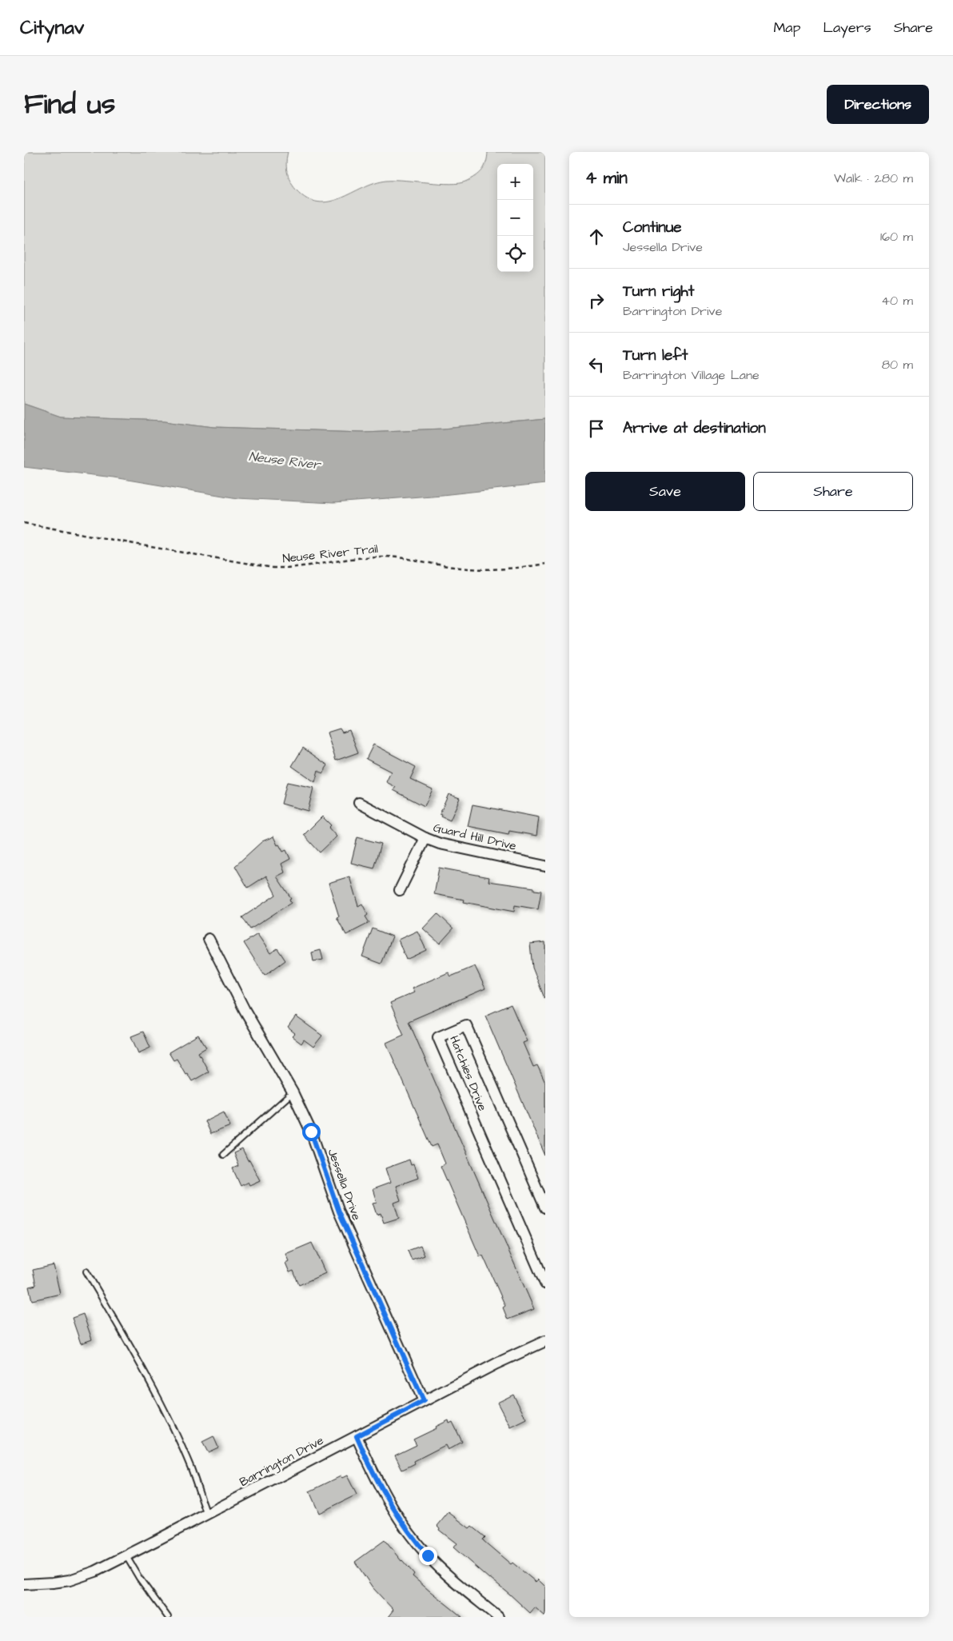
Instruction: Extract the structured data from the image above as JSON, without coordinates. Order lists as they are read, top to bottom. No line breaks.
{"streets":{"street":["Guard Hill Drive","Hatchies Drive","Jessella Drive","Barrington Drive"],"path":["Neuse River Trail"]},"crossings":[["Jessella Drive","Barrington Drive"]],"water":["Neuse River"],"page":{"header":"Citynav","nav":["Map","Layers","Share"],"title":"Find us","buttons":["Directions",["Save","Share"]],"heading":["4 min","Walk · 280 m"],"map_buttons":["+","−"],"list":[["Continue","Jessella Drive","160 m"],["Turn right","Barrington Drive","40 m"],["Turn left","Barrington Village Lane","80 m"],"Arrive at destination"]}}
